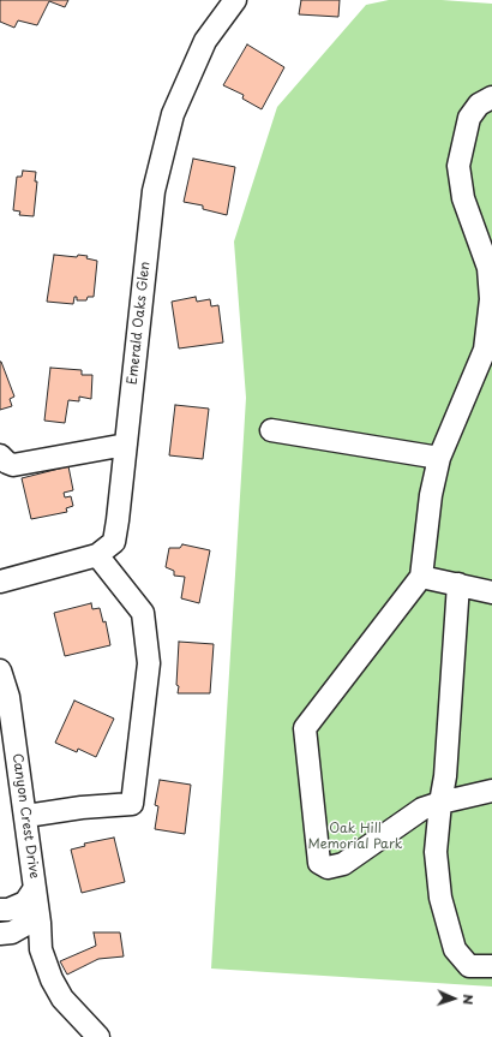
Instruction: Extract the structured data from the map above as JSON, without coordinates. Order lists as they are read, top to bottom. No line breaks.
{"streets":{"street":["Emerald Oaks Glen","Canyon Crest Drive"]},"parks":["Oak Hill Memorial Park"],"north":"right"}
